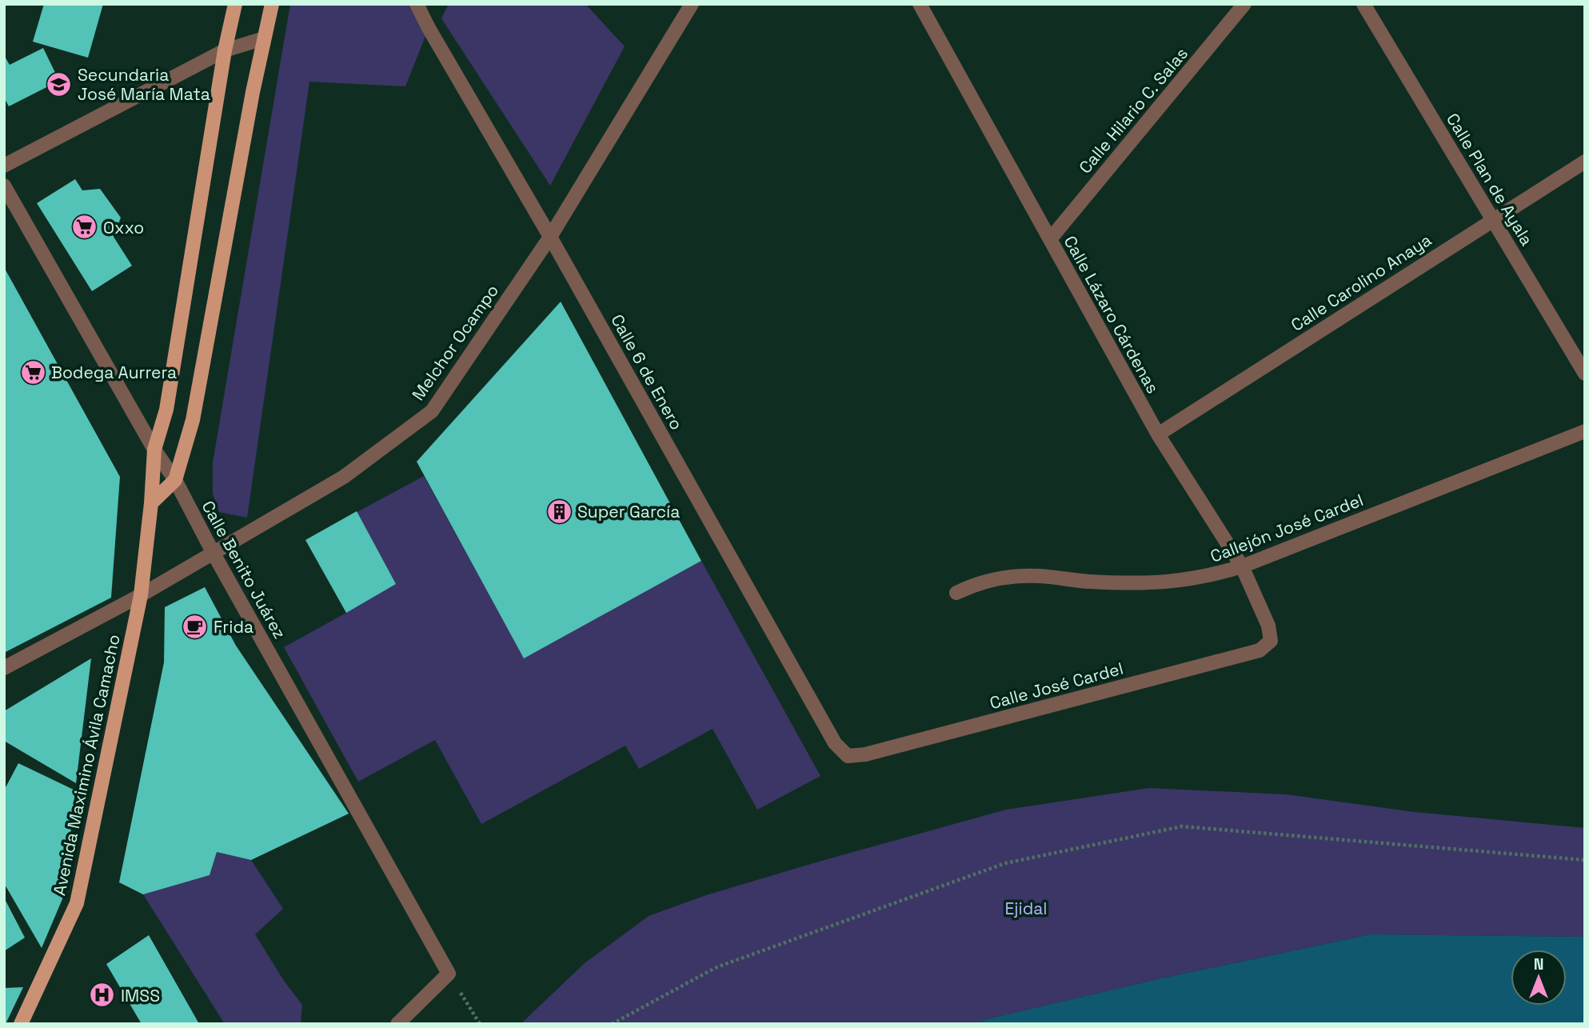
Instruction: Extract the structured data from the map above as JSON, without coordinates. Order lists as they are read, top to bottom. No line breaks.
{"streets":{"main road":["Avenida Maximino Ávila Camacho"],"street":["Calle Hilario C. Salas","Calle Plan de Ayala","Calle Carolino Anaya","Calle Lázaro Cárdenas","Melchor Ocampo","Calle 6 de Enero","Callejón José Cardel","Calle Benito Juárez","Calle José Cardel"]},"crossings":[["Calle Hilario C. Salas","Calle Lázaro Cárdenas"],["Calle Plan de Ayala","Calle Carolino Anaya"],["Calle Carolino Anaya","Calle Lázaro Cárdenas"],["Calle Lázaro Cárdenas","Callejón José Cardel"],["Calle Lázaro Cárdenas","Calle José Cardel"],["Melchor Ocampo","Calle 6 de Enero"],["Melchor Ocampo","Calle Benito Juárez"],["Melchor Ocampo","Avenida Maximino Ávila Camacho"],["Calle 6 de Enero","Calle José Cardel"],["Calle Benito Juárez","Avenida Maximino Ávila Camacho"]],"parks":["Ejidal"],"places":{"school or university":["Secundaria José María Mata"],"supermarket":["Oxxo","Bodega Aurrera"],"building":["Super García"],"cafe":["Frida"],"hospital":["IMSS"]},"north":"top"}
